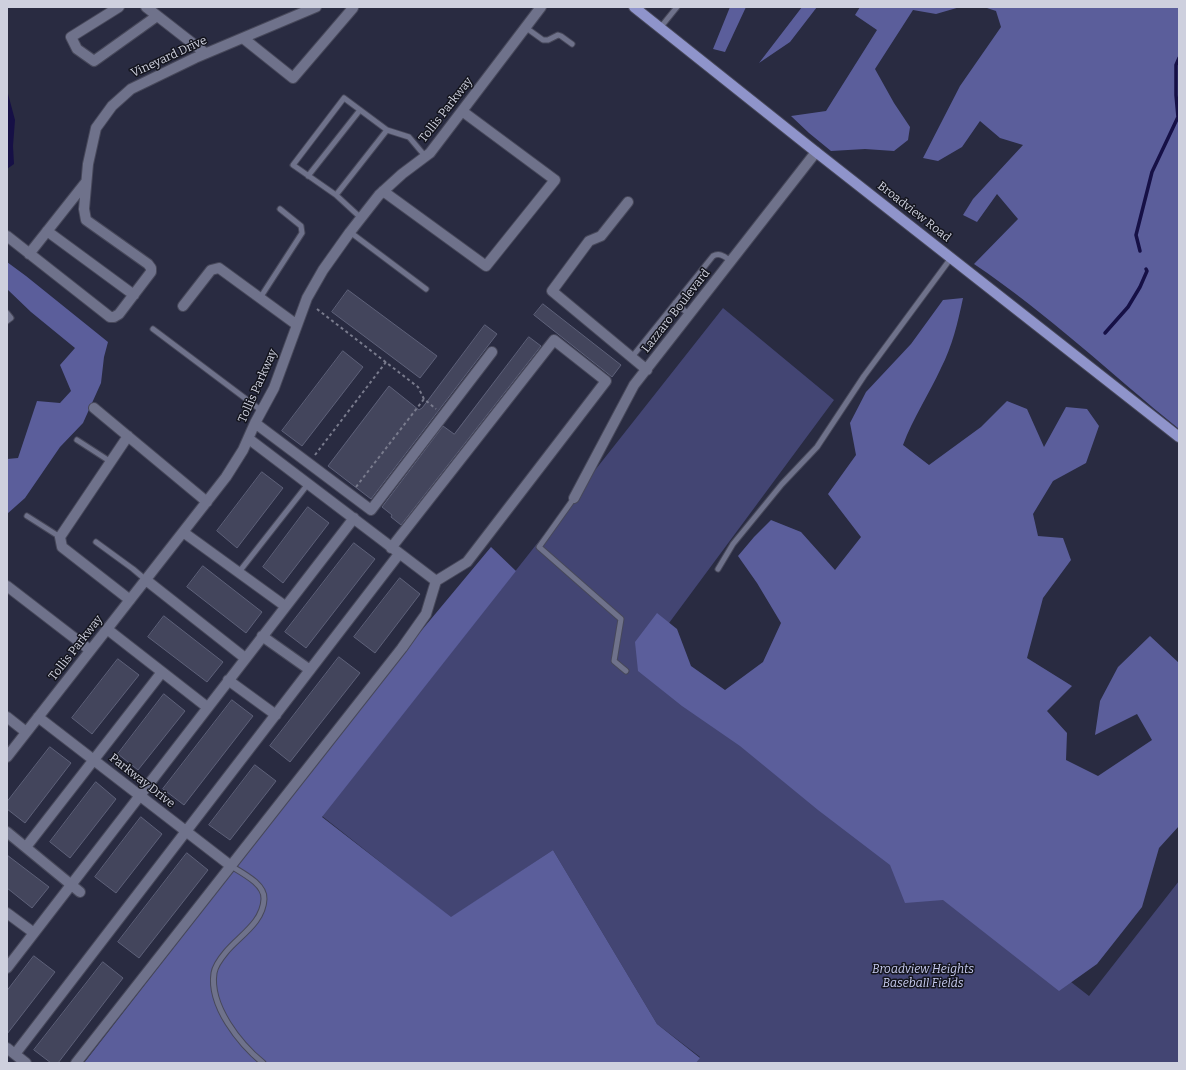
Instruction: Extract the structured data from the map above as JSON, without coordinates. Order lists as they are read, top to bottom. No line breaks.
{"streets":{"main road":["Broadview Road"],"street":["Vineyard Drive","Tollis Parkway","Lazzaro Boulevard","Parkway Drive"]},"crossings":[["Tollis Parkway","Parkway Drive"],["Broadview Road","Lazzaro Boulevard"]],"parks":["Broadview Heights Baseball Fields"]}
